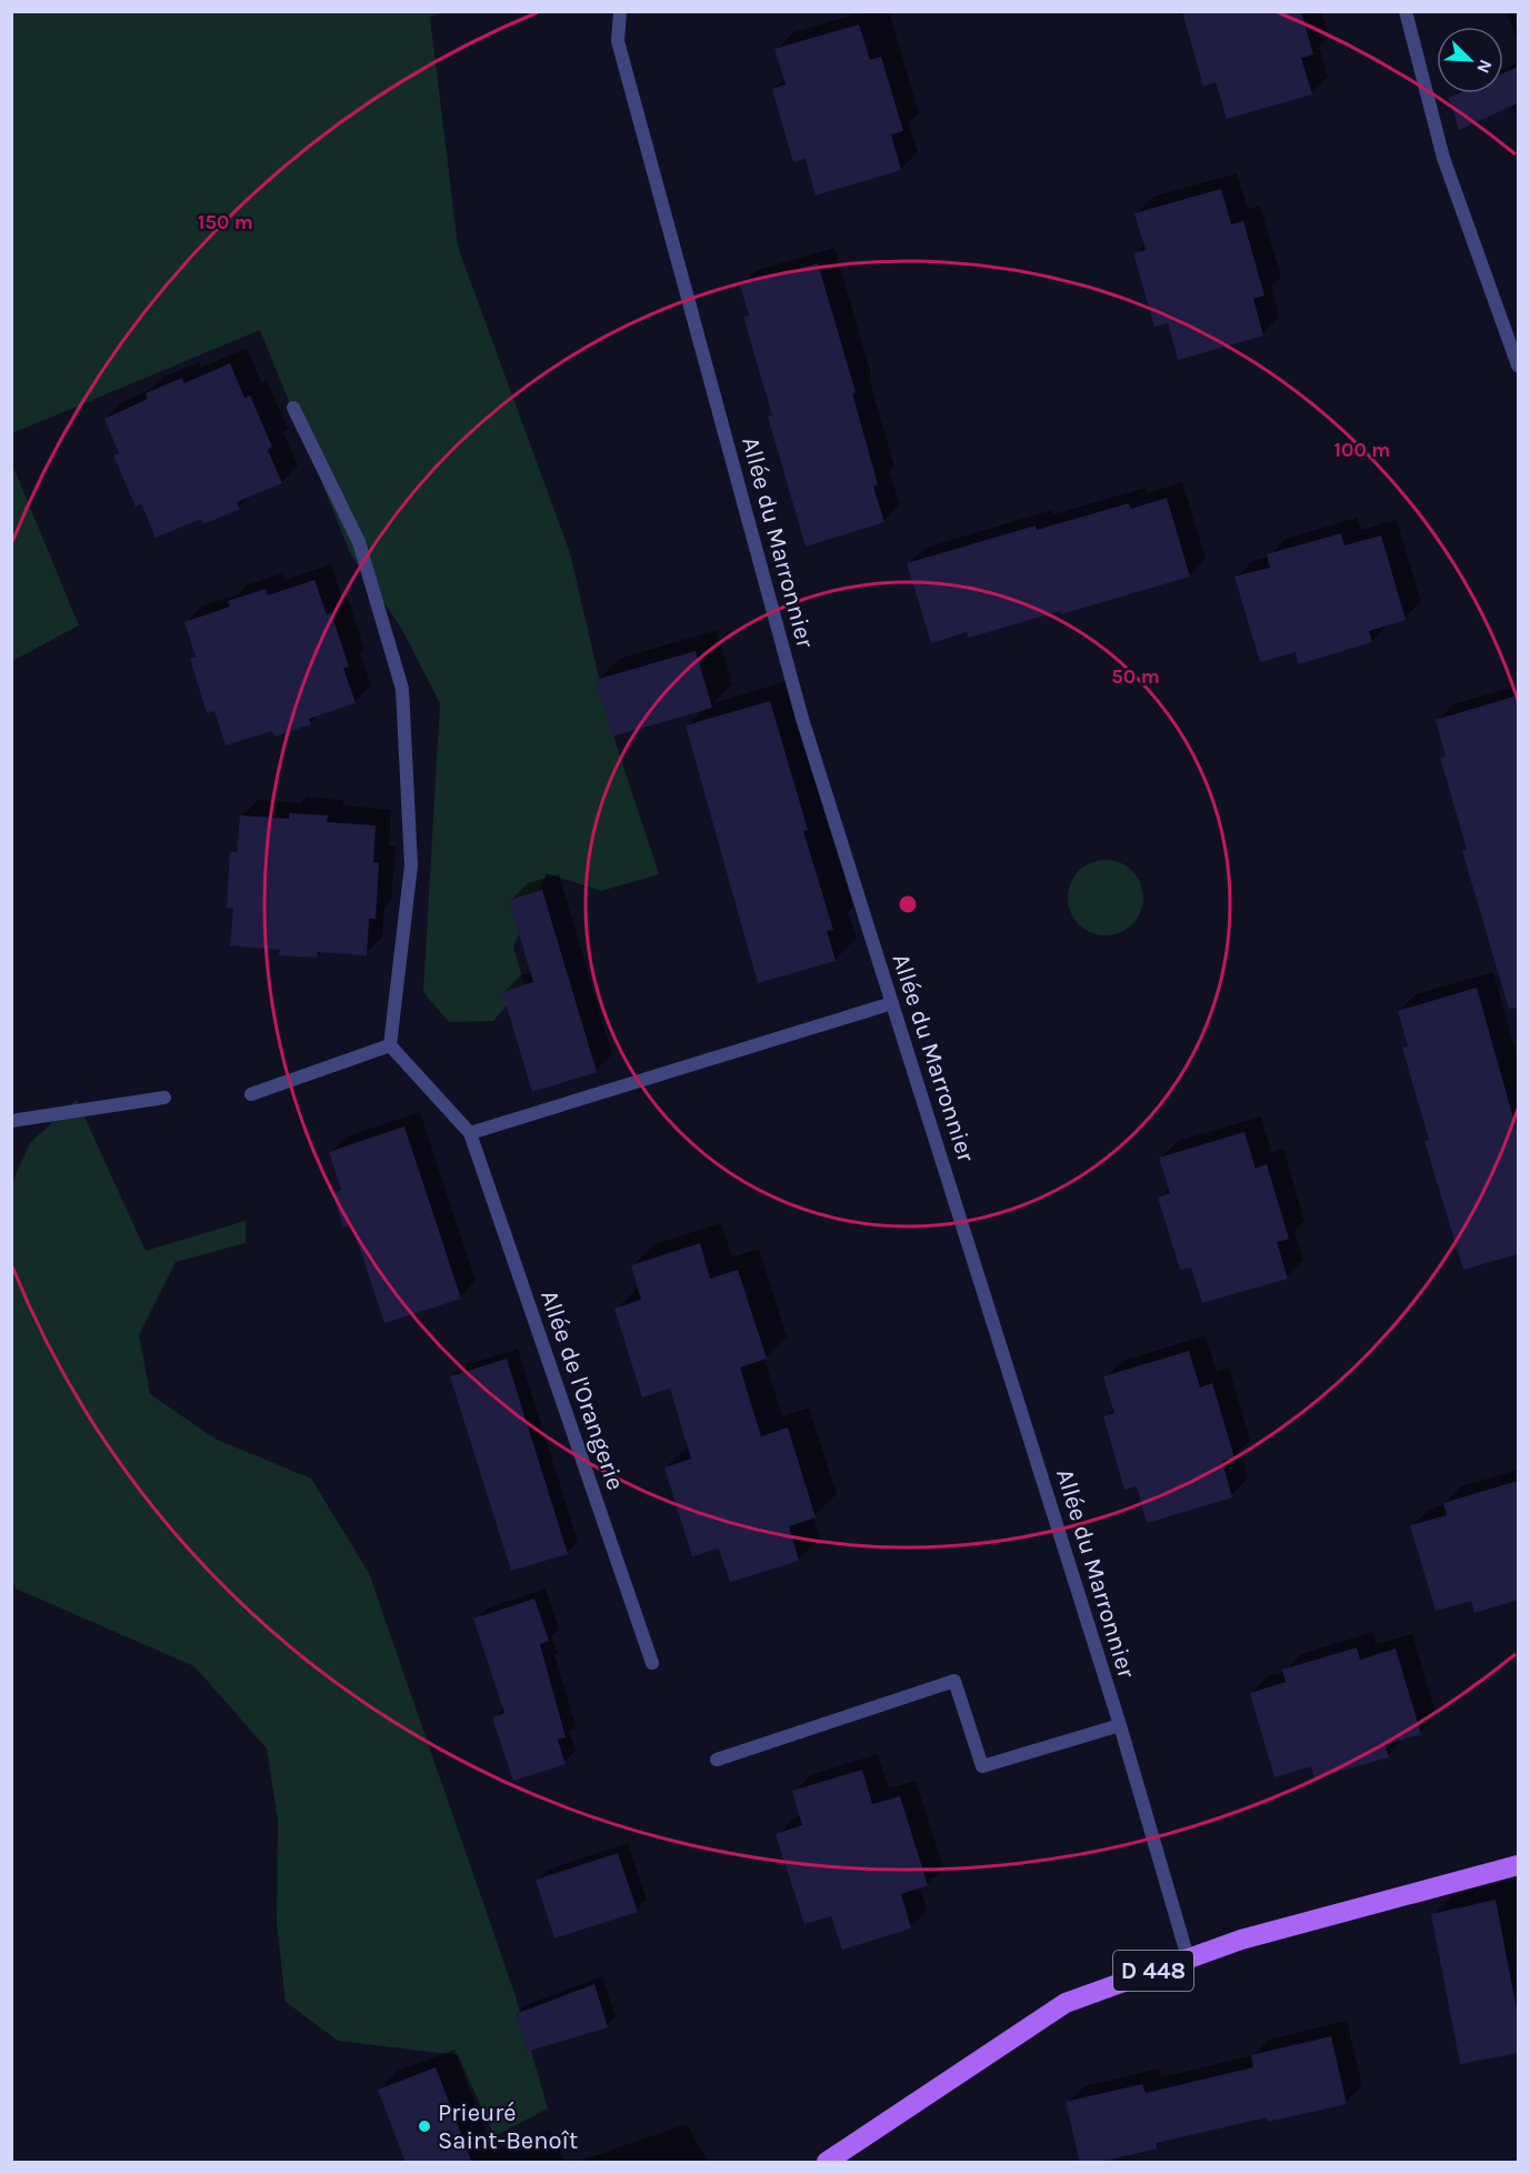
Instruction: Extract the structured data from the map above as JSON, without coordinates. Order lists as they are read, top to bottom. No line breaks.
{"streets":{"main road":["D 448"],"street":["Allée du Marronnier","Allée de l'Orangerie"]},"crossings":[["Allée du Marronnier","D 448"]],"places":["Prieuré Saint-Benoît"],"north":"bottom right","rings":["150 m","100 m","50 m"]}
